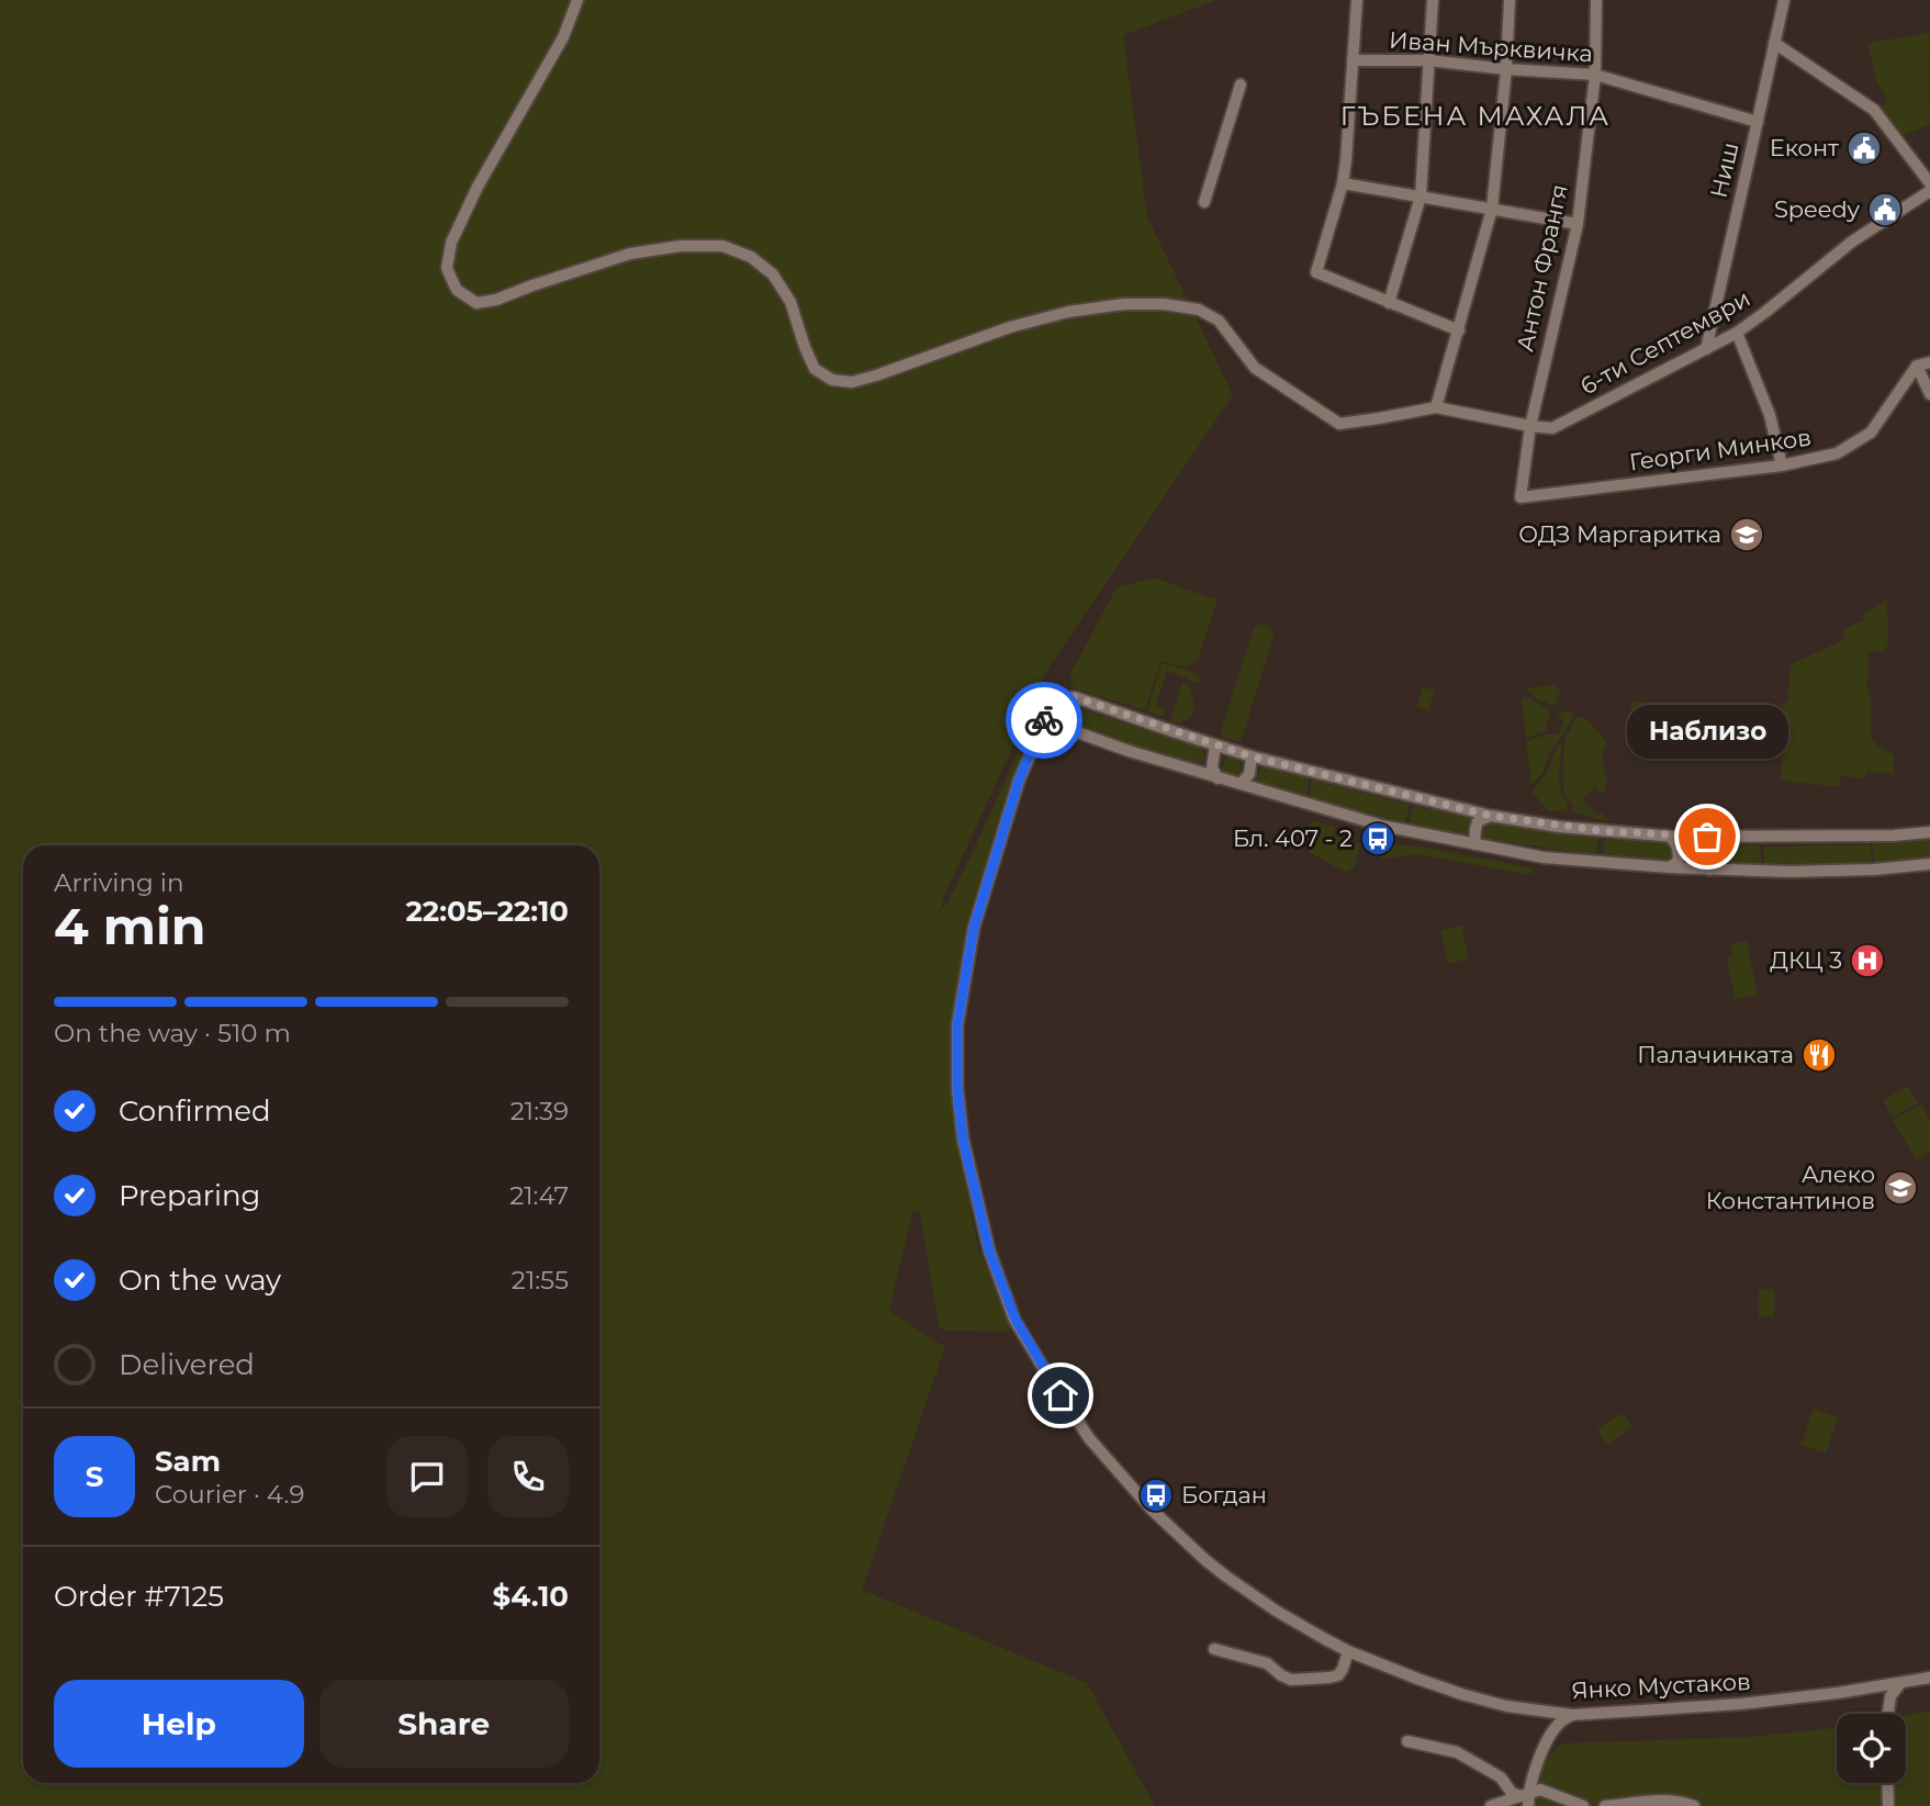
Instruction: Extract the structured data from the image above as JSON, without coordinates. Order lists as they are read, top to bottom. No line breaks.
{"streets":{"street":["Иван Мърквичка","Ниш","Антон Франгя","6-ти Септември","Георги Минков","Янко Мустаков"]},"crossings":[["Иван Мърквичка","Ниш"],["Иван Мърквичка","Антон Франгя"],["Ниш","6-ти Септември"],["Антон Франгя","6-ти Септември"],["Антон Франгя","Георги Минков"]],"districts":["ГЪБЕНА МАХАЛА"],"places":{"public building":["Еконт","Speedy"],"school or university":["ОДЗ Маргаритка","Алеко Константинов"],"other":["Наблизо"],"bus stop":["Бл. 407 - 2","Богдан"],"hospital":["ДКЦ 3"],"restaurant":["Палачинката"]},"page":{"bubble":"Наблизо","heading":["4 min","Arriving in","22:05–22:10"],"panel":["Sam","Courier · 4.9","Order #7125","$4.10"],"bar":"On the way · 510 m","list":[["Confirmed","21:39"],["Preparing","21:47"],["On the way","21:55"],"Delivered"],"round":"S","buttons":["Help","Share"]}}
